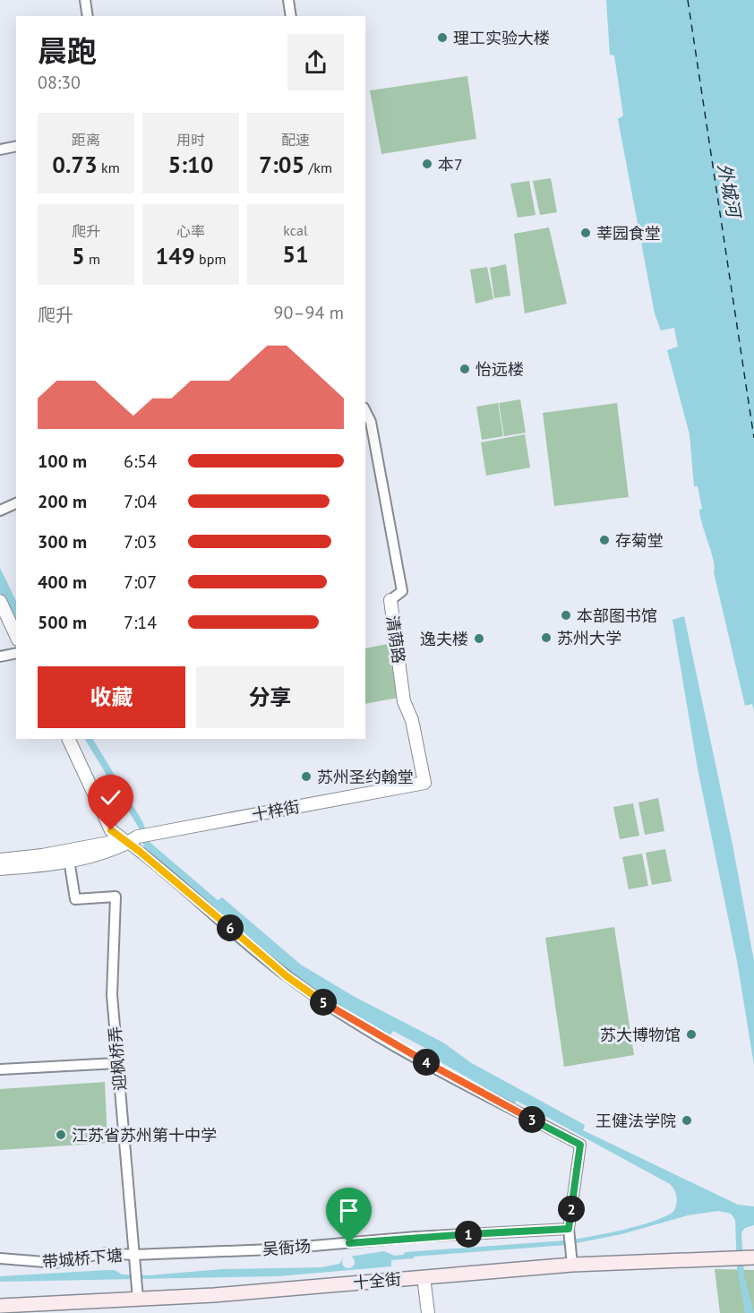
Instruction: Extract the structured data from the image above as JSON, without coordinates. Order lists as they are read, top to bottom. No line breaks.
{"streets":{"main road":["十全街"],"street":["清荫路","十梓街","迎枫桥弄","吴衙场","带城桥下塘"]},"crossings":[["清荫路","十梓街"],["十梓街","迎枫桥弄"],["迎枫桥弄","吴衙场"],["迎枫桥弄","带城桥下塘"],["迎枫桥弄","十全街"],["吴衙场","带城桥下塘"]],"water":["外城河"],"places":["理工实验大楼","本7","莘园食堂","怡远楼","存菊堂","本部图书馆","苏州大学","逸夫楼","苏州圣约翰堂","苏大博物馆","王健法学院","江苏省苏州第十中学"],"page":{"heading":["晨跑","08:30"],"stats":[["距离","0.73 km"],["用时","5:10"],["配速","7:05 /km"],["爬升","5 m"],["心率","149 bpm"],["kcal","51"]],"chart":["爬升","90–94 m"],"list":[{"name":"100 m","note":"6:54"},{"name":"200 m","note":"7:04"},{"name":"300 m","note":"7:03"},{"name":"400 m","note":"7:07"},{"name":"500 m","note":"7:14"}],"buttons":["收藏","分享"],"pins":["6","5","4","3","2","1"]}}
